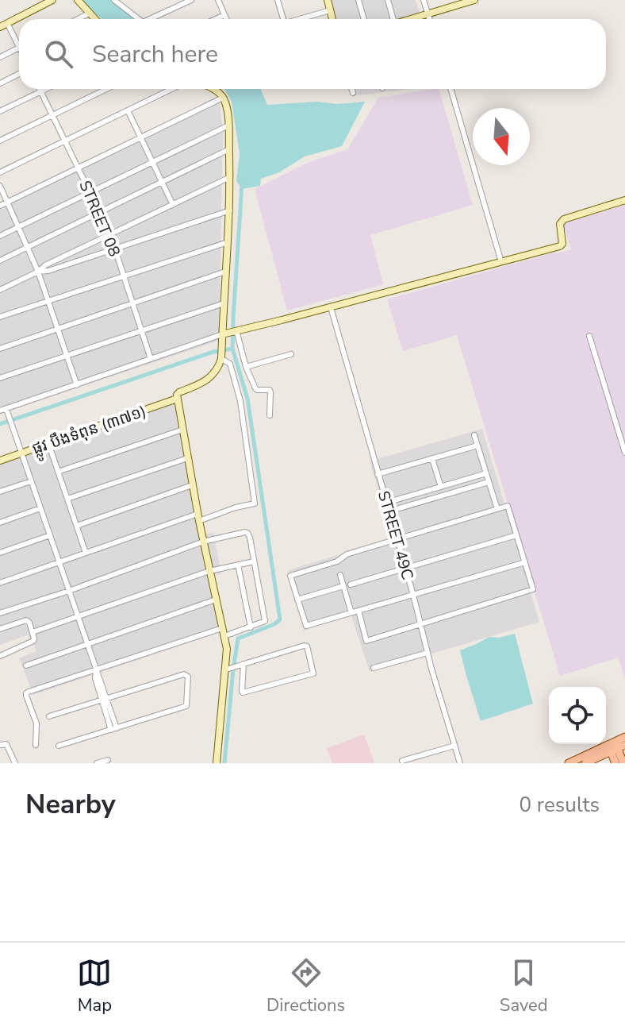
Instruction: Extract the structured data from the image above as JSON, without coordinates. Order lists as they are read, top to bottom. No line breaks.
{"streets":{"street":["STREET 08","ផ្លូវ បឹងទំពុន (៣៧១)","STREET 49C"]},"north":"bottom","page":{"search":"Search here","heading":["Nearby","0 results"],"nav":["Map","Directions","Saved"]}}
